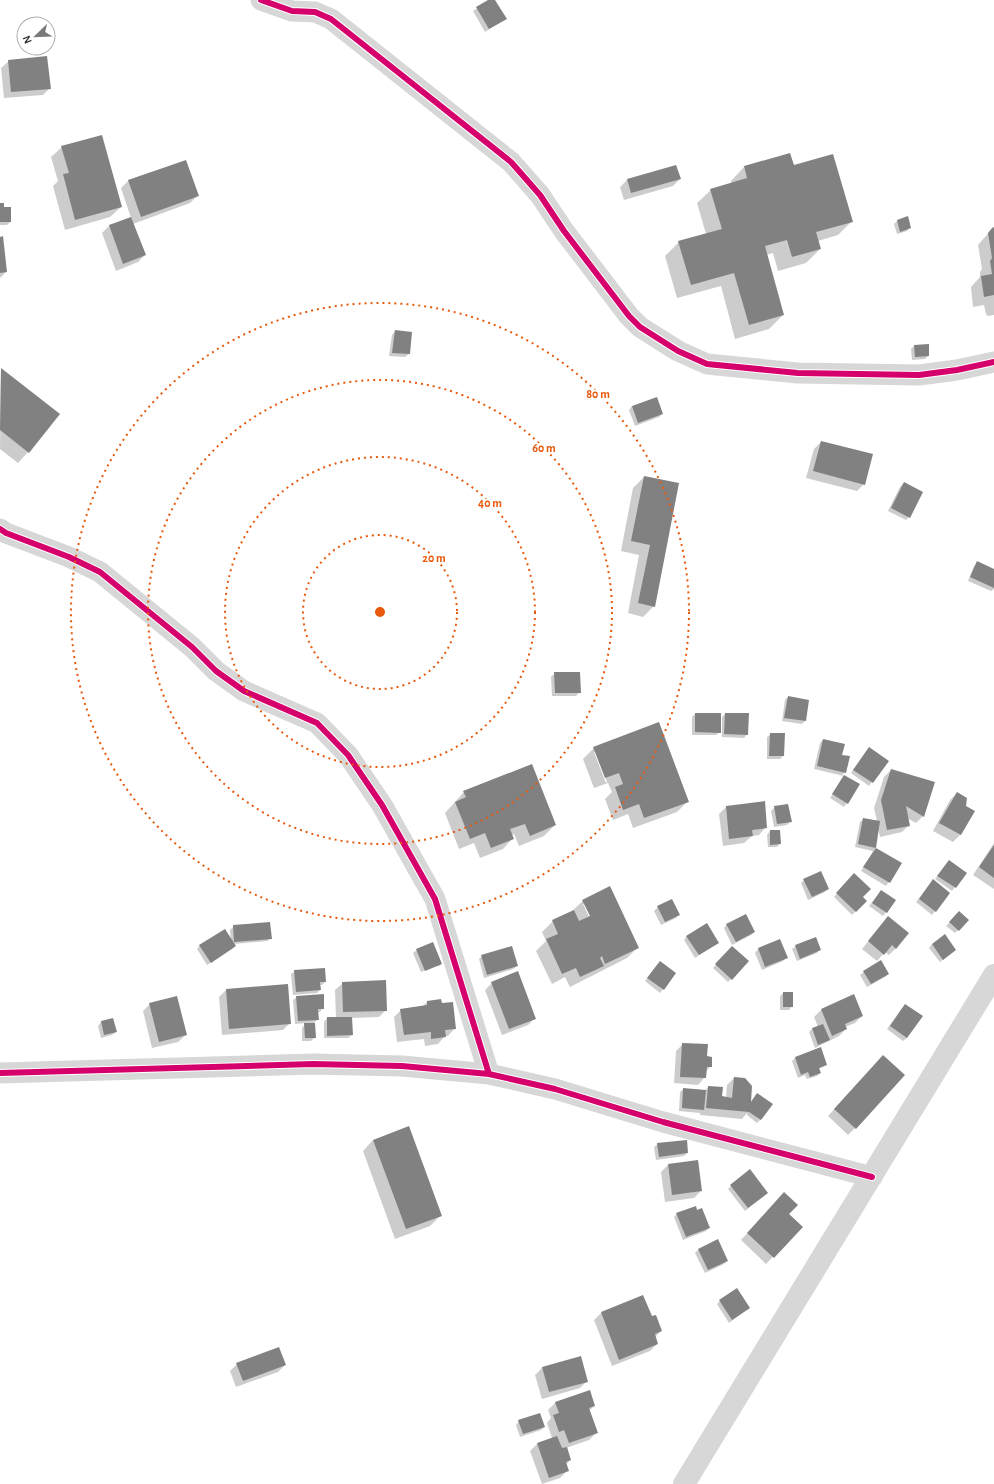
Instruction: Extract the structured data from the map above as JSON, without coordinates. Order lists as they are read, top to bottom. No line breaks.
{"north":"bottom left","rings":["80 m","60 m","40 m","20 m"]}
